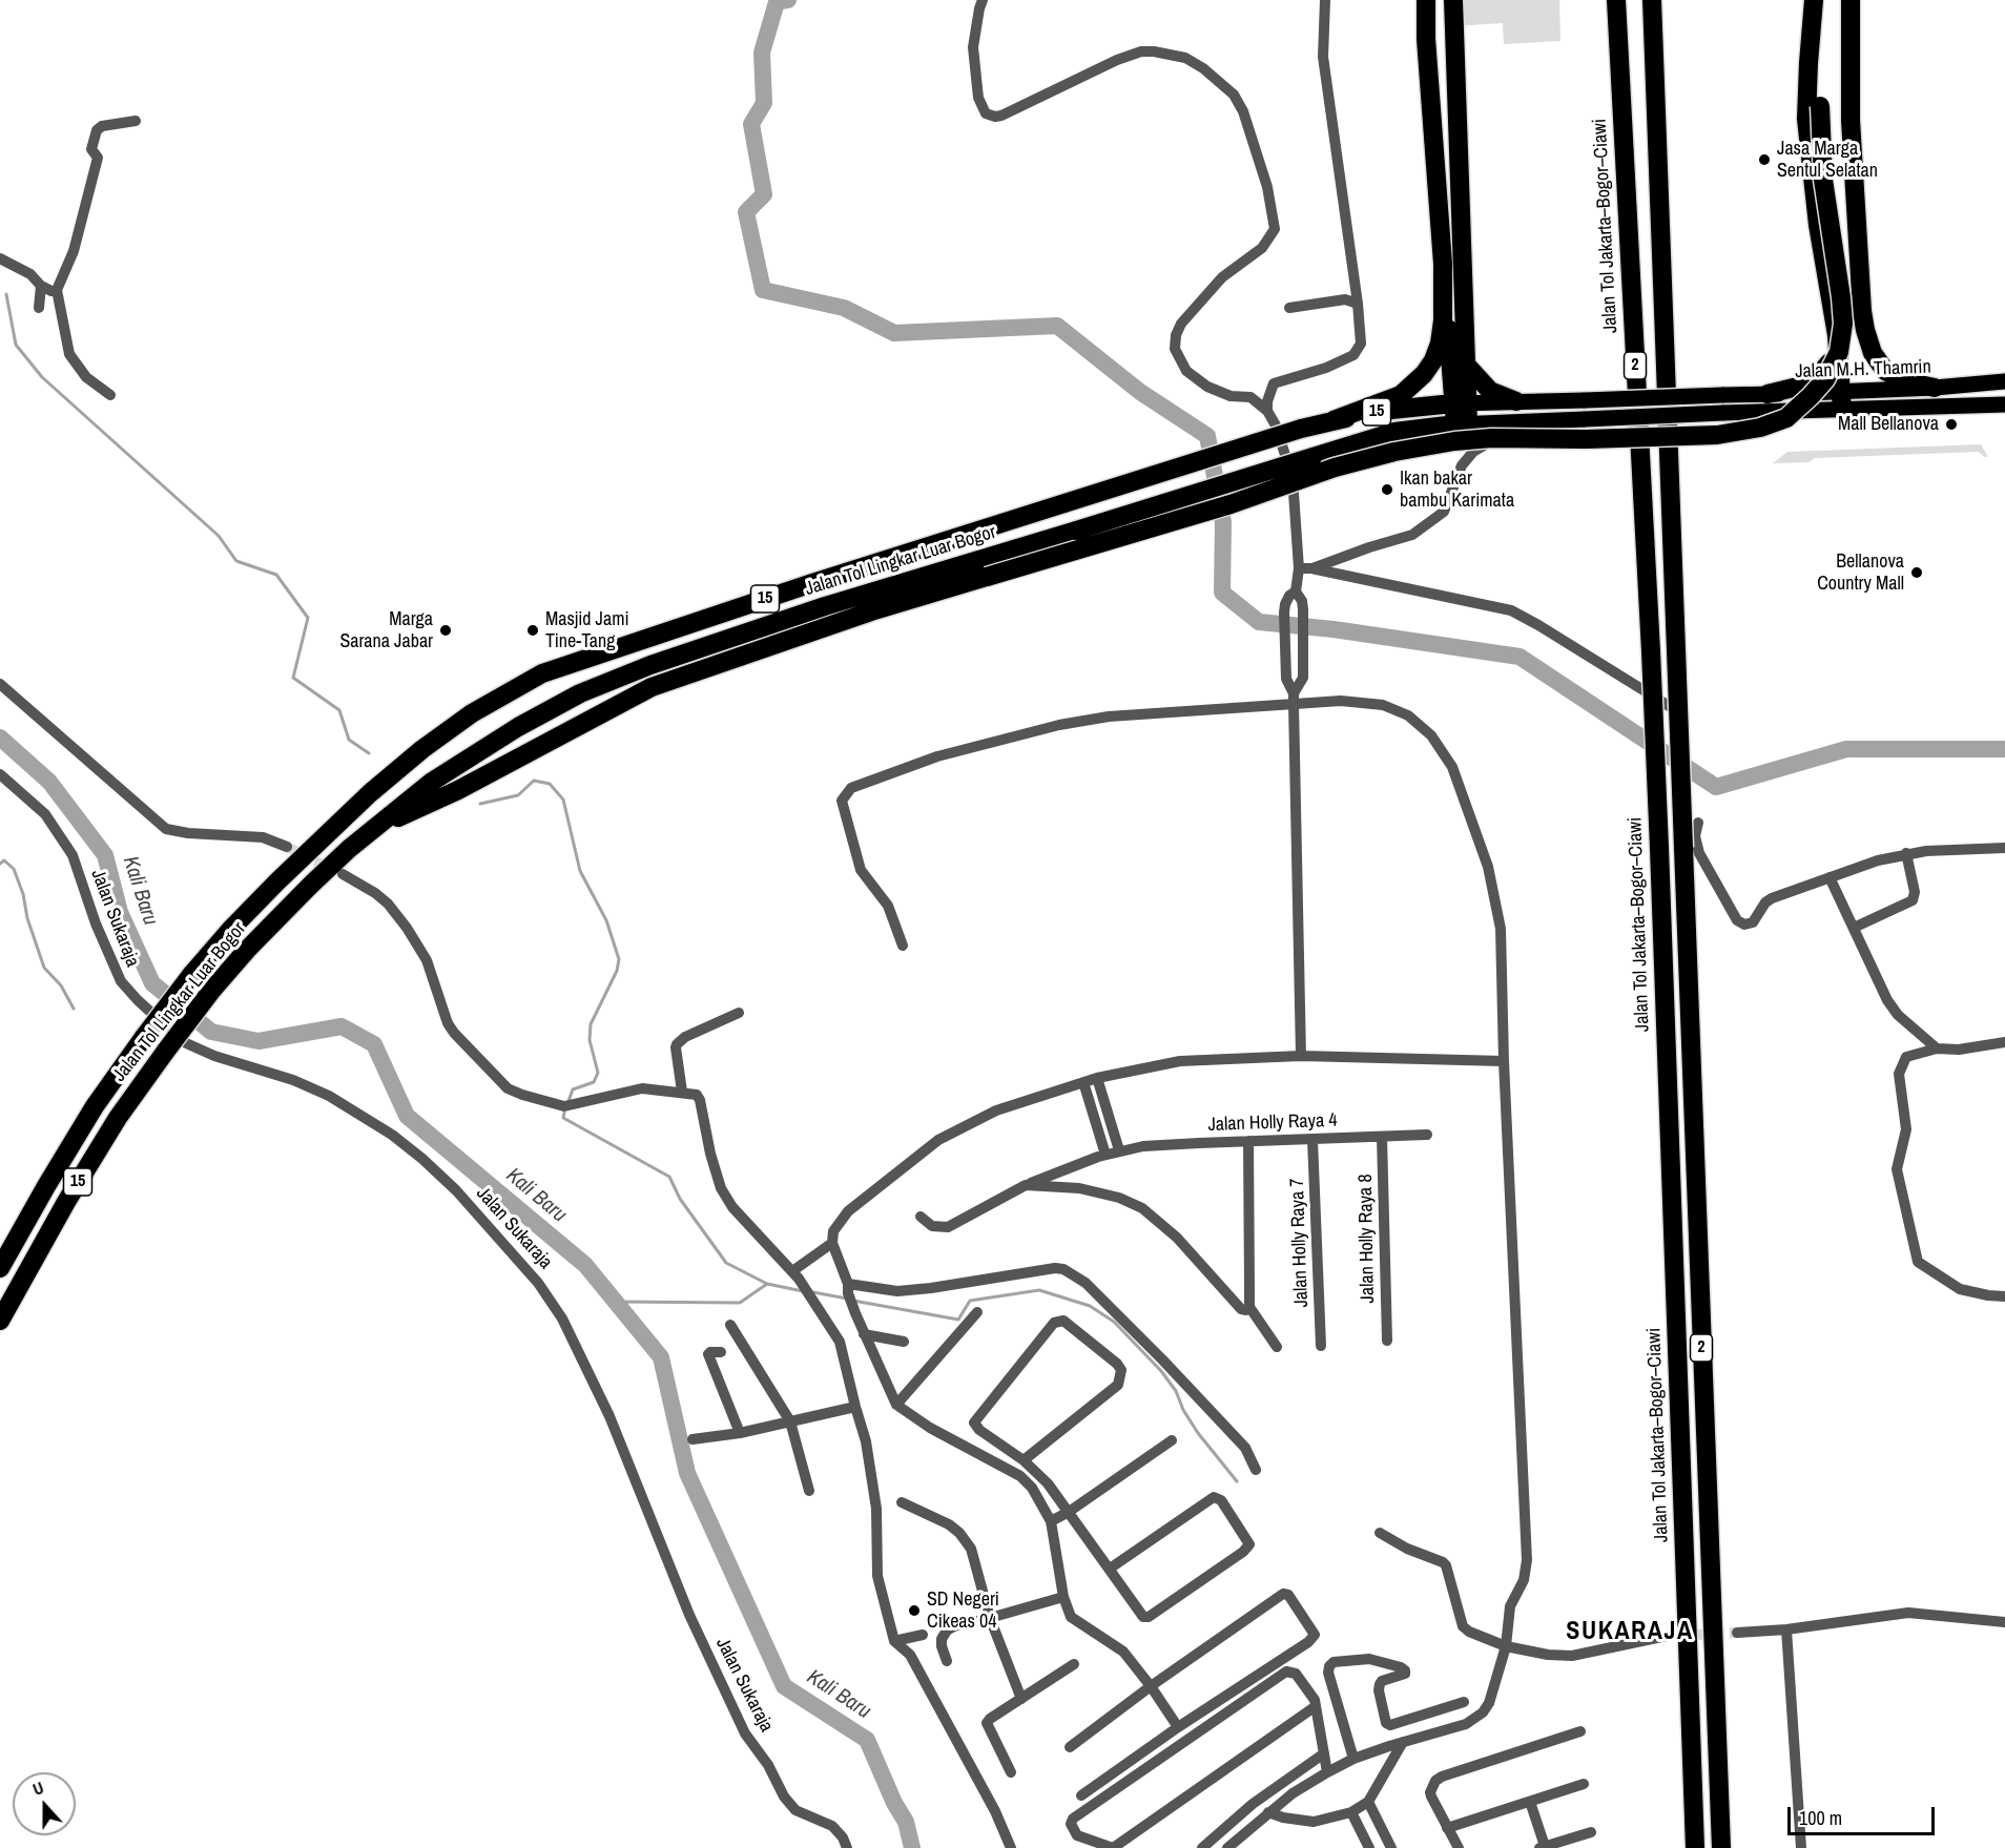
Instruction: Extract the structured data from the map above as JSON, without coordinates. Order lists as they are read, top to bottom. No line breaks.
{"streets":{"highway":["Jalan Tol Jakarta–Bogor–Ciawi","2","15","Jalan Tol Lingkar Luar Bogor"],"main road":["Jalan M.H. Thamrin"],"street":["Jalan Sukaraja","Jalan Holly Raya 4","Jalan Holly Raya 8","Jalan Holly Raya 7"]},"crossings":[["Jalan M.H. Thamrin","Jalan Tol Lingkar Luar Bogor"],["Jalan Holly Raya 4","Jalan Holly Raya 8"],["Jalan Holly Raya 4","Jalan Holly Raya 7"]],"districts":["SUKARAJA"],"water":["Kali Baru"],"places":["Jasa Marga Sentul Selatan","Mall Bellanova","Ikan bakar bambu Karimata","Bellanova Country Mall","Marga Sarana Jabar","Masjid Jami Tine-Tang","SD Negeri Cikeas 04"],"scale_bar":"100 m","north":"top"}
